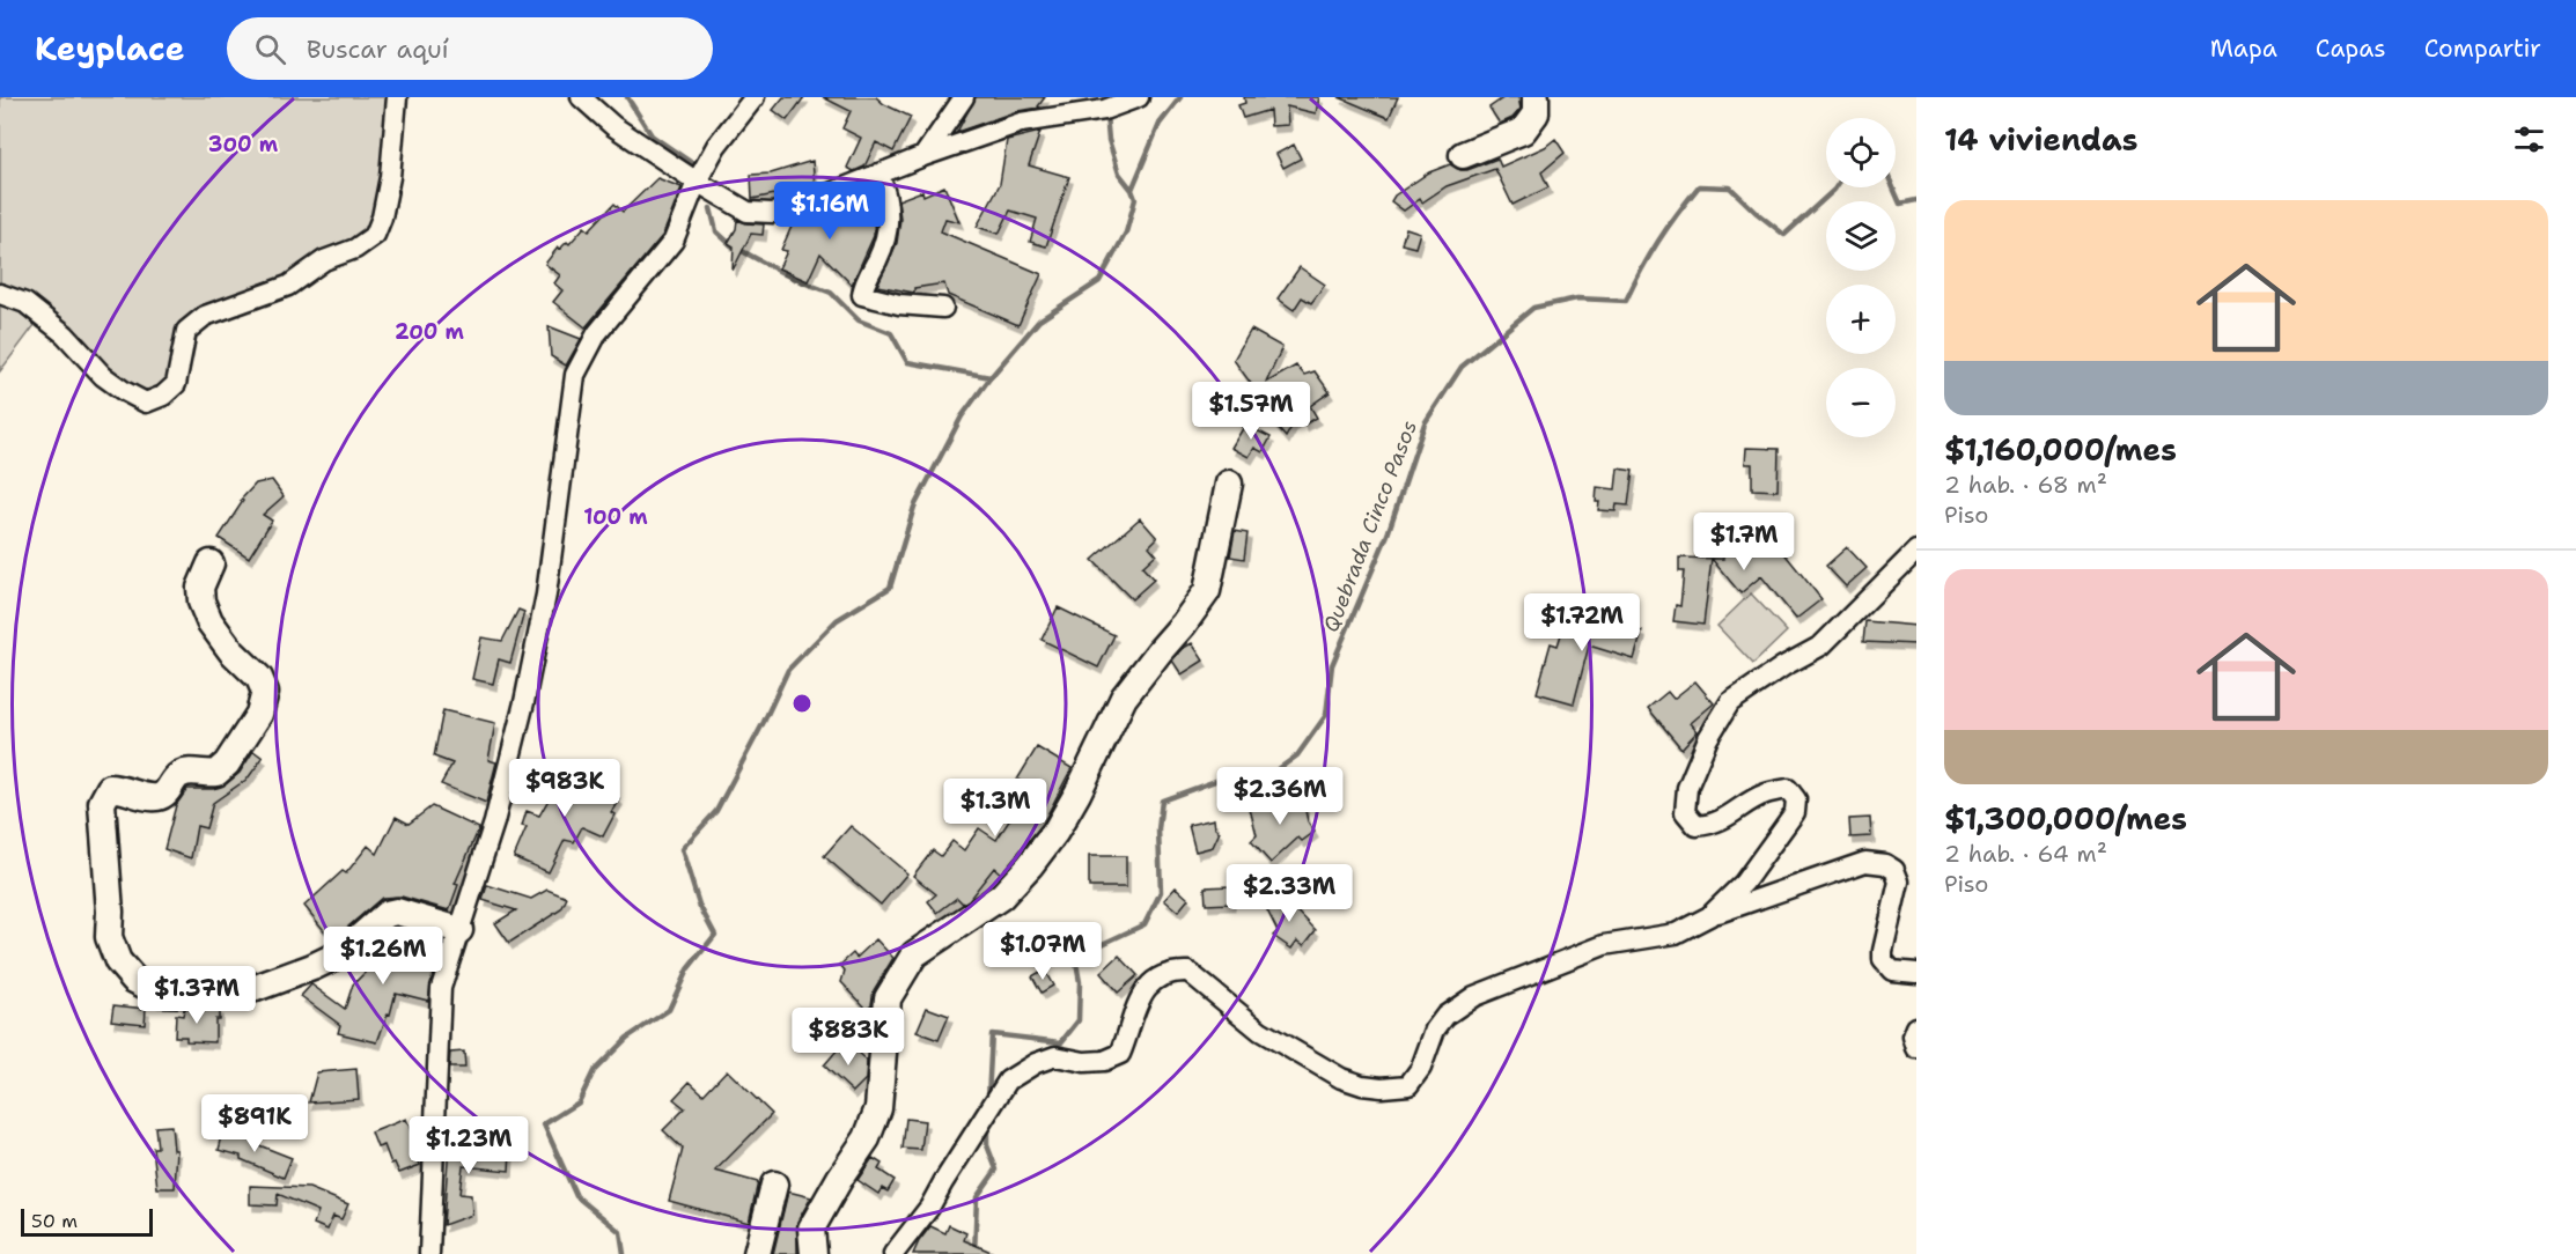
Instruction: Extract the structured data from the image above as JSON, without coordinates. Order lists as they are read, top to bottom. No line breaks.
{"water":["Quebrada Cinco Pasos"],"scale_bar":"50 m","page":{"header":"Keyplace","search":"Buscar aquí","nav":["Mapa","Capas","Compartir"],"heading":"14 viviendas","map_buttons":["+","−"],"list":[{"name":"$1,160,000/mes","note":"2 hab. · 68 m² · Piso"},{"name":"$1,300,000/mes","note":"2 hab. · 64 m² · Piso"}],"price":["$1.16M","$1.57M","$1.7M","$1.72M","$983K","$2.36M","$1.3M","$2.33M","$1.07M","$1.26M","$1.37M","$883K","$891K","$1.23M"],"scale":"50 m"},"rings":["300 m","200 m","100 m"]}
